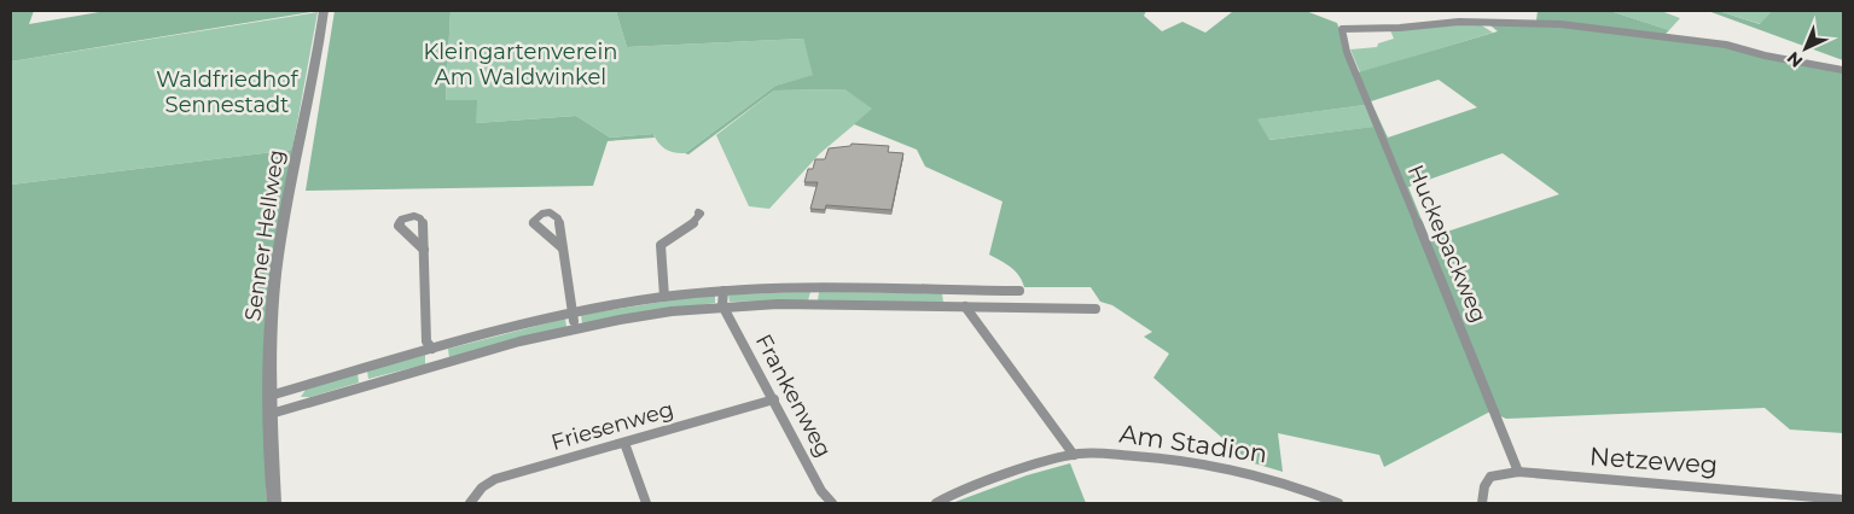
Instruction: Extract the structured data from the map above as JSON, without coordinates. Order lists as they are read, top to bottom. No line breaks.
{"streets":{"street":["Senner Hellweg","Huckepackweg","Frankenweg","Friesenweg","Am Stadion","Netzeweg"]},"crossings":[["Huckepackweg","Netzeweg"],["Frankenweg","Friesenweg"]],"parks":["Kleingartenverein Am Waldwinkel","Waldfriedhof Sennestadt"],"north":"bottom left"}
